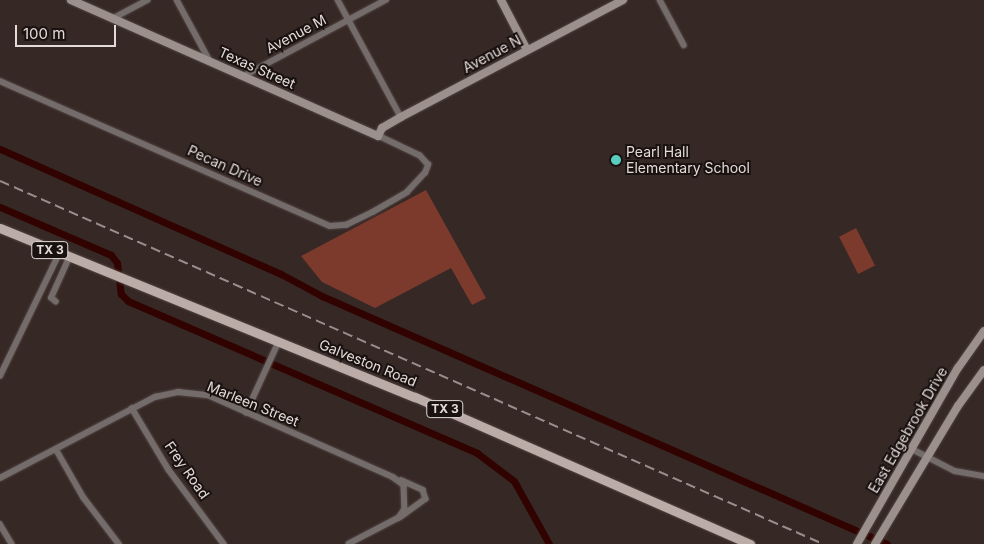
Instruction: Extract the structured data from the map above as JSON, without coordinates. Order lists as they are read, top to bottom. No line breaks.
{"streets":{"main road":["TX 3","Galveston Road"],"street":["Avenue M","Avenue N","Texas Street","Pecan Drive","Marleen Street","East Edgebrook Drive","Frey Road"]},"crossings":[["Avenue M","Texas Street"],["Avenue N","Texas Street"],["Texas Street","Pecan Drive"],["Marleen Street","Frey Road"]],"places":["Pearl Hall Elementary School"],"scale_bar":"100 m"}
